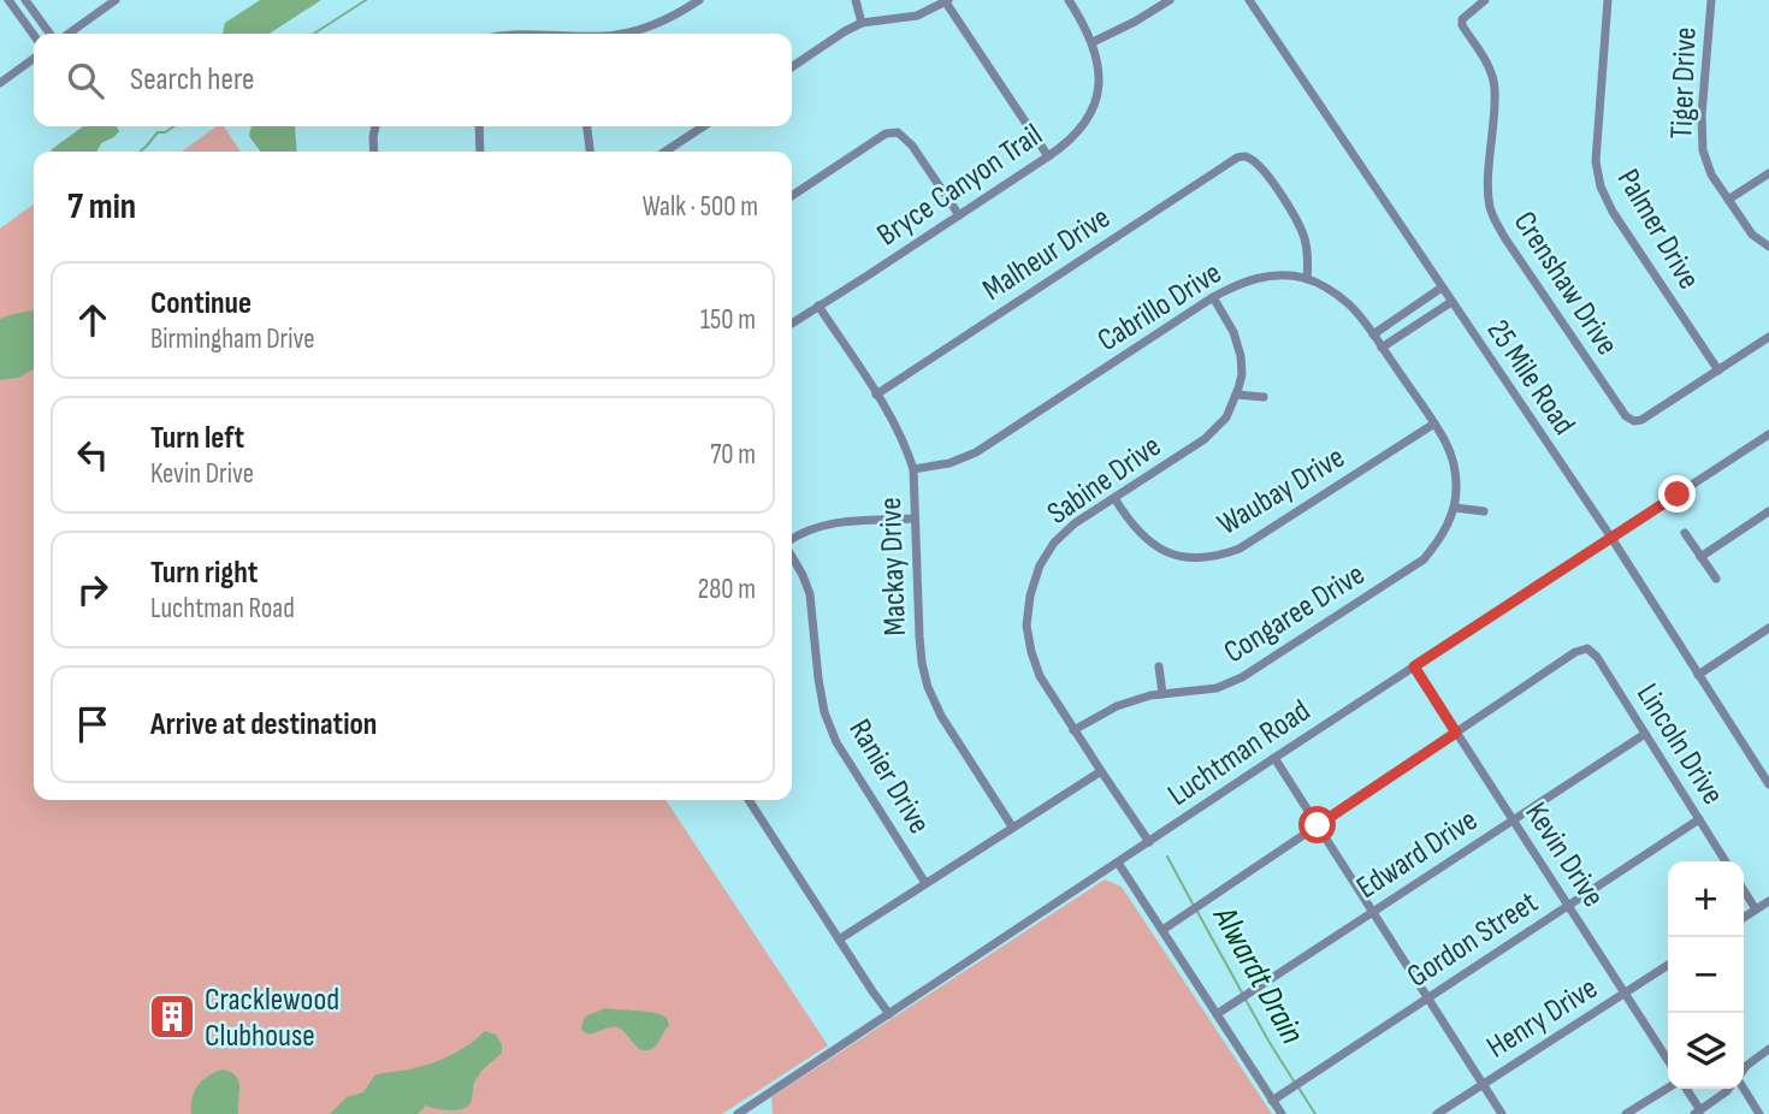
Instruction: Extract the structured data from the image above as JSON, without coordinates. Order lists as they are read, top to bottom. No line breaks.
{"streets":{"street":["Tiger Drive","Bryce Canyon Trail","Palmer Drive","Malheur Drive","Crenshaw Drive","Cabrillo Drive","25 Mile Road","Sabine Drive","Waubay Drive","Mackay Drive","Congaree Drive","Lincoln Drive","Luchtman Road","Ranier Drive","Edward Drive","Kevin Drive","Gordon Street","Henry Drive"]},"crossings":[["Bryce Canyon Trail","Mackay Drive"],["Palmer Drive","Crenshaw Drive"],["Malheur Drive","Cabrillo Drive"],["Malheur Drive","Mackay Drive"],["Cabrillo Drive","Sabine Drive"],["Cabrillo Drive","Waubay Drive"],["Cabrillo Drive","Mackay Drive"],["Cabrillo Drive","Congaree Drive"],["25 Mile Road","Luchtman Road"],["Sabine Drive","Waubay Drive"],["Sabine Drive","Congaree Drive"],["Sabine Drive","Luchtman Road"],["Lincoln Drive","Edward Drive"],["Lincoln Drive","Kevin Drive"],["Lincoln Drive","Gordon Street"],["Luchtman Road","Kevin Drive"],["Edward Drive","Kevin Drive"],["Kevin Drive","Gordon Street"],["Kevin Drive","Henry Drive"]],"water":["Alwardt Drain"],"places":{"building":["Cracklewood Clubhouse"]},"page":{"search":"Search here","heading":["7 min","Walk · 500 m"],"list":[["Continue","Birmingham Drive","150 m"],["Turn left","Kevin Drive","70 m"],["Turn right","Luchtman Road","280 m"],"Arrive at destination"],"map_buttons":["+","−"]}}
